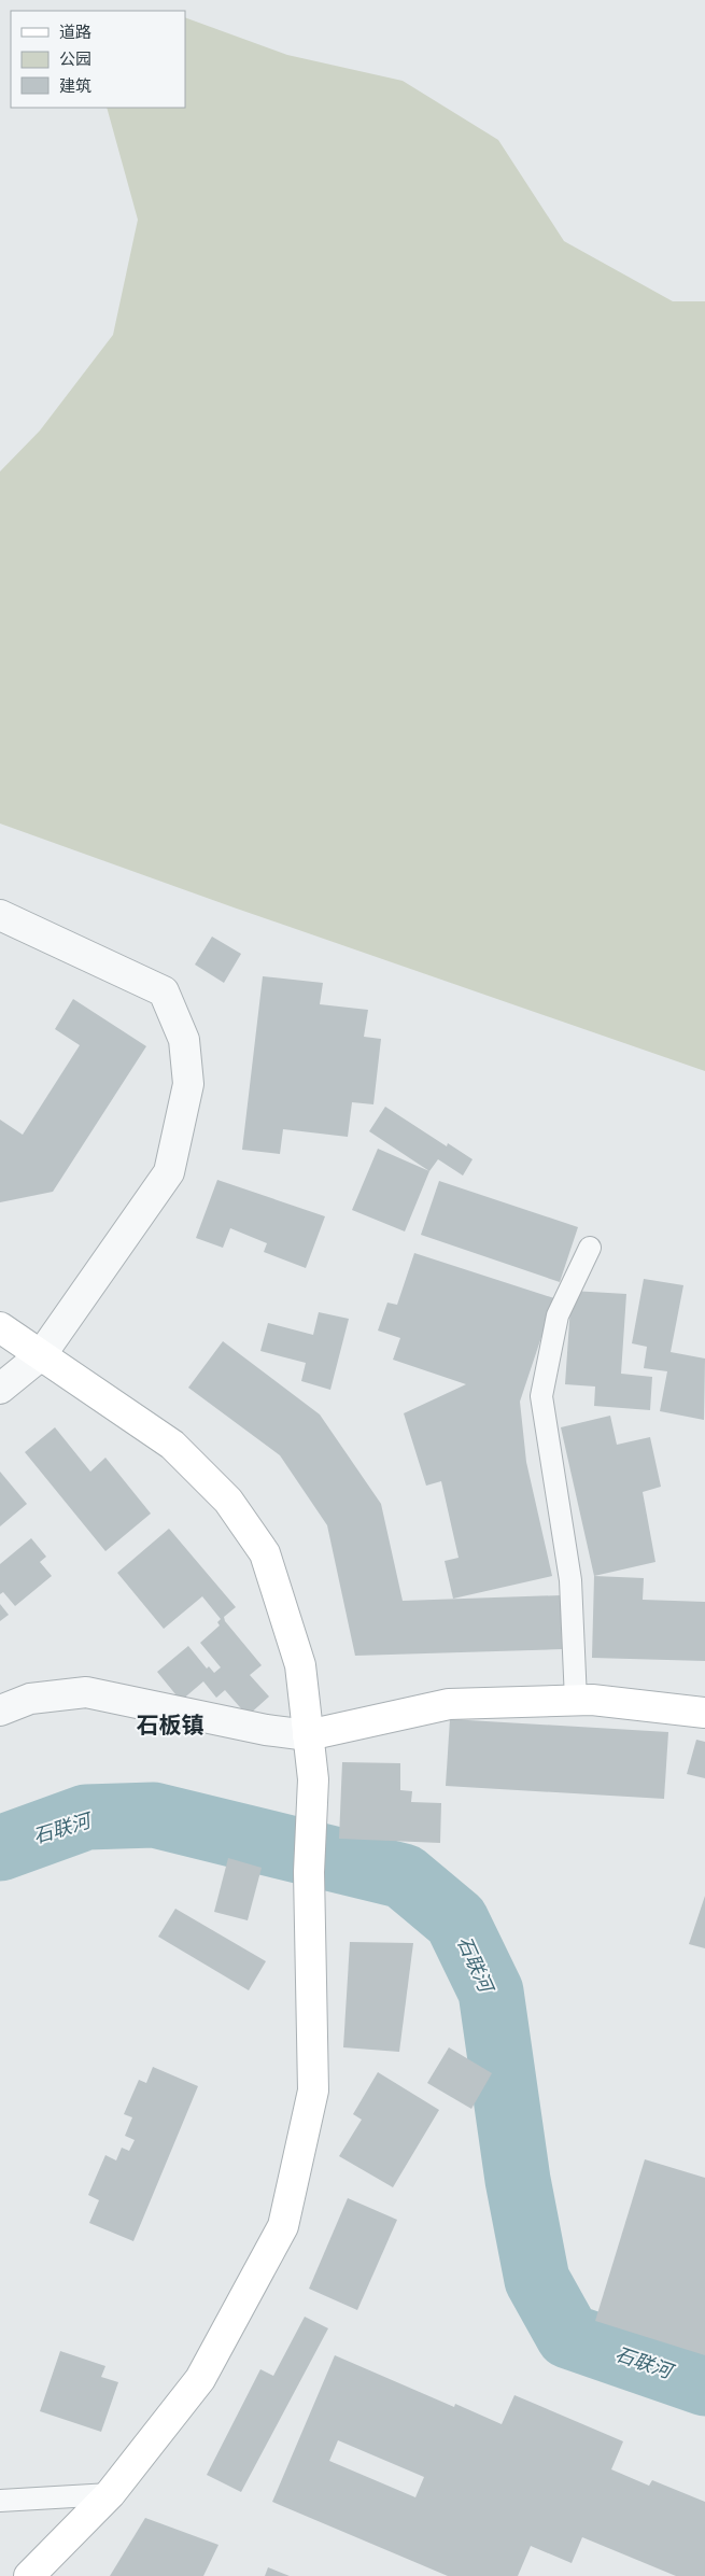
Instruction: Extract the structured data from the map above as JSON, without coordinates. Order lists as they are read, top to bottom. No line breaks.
{"districts":["石板镇"],"water":["石联河"],"legend":["道路","公园","建筑"]}
